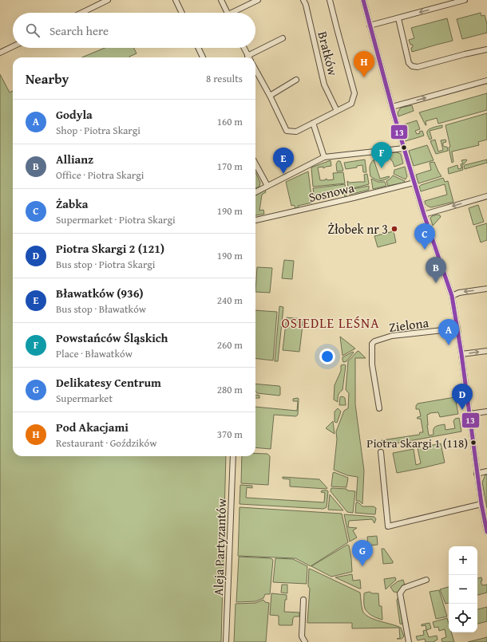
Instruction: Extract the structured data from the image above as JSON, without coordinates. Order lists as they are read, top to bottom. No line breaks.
{"streets":{"street":["Bratków","Sosnowa","Zielona","Aleja Partyzantów"]},"districts":["OSIEDLE LEŚNA"],"places":["Żłobek nr 3","Piotra Skargi 1 (118)"],"lines":["transit line 13"],"page":{"search":"Search here","pins":["H","F","E","C","B","A","D","G"],"heading":["Nearby","8 results"],"list":[{"mark":"A","name":"Godyla","note":"Shop · Piotra Skargi","value":"160 m"},{"mark":"B","name":"Allianz","note":"Office · Piotra Skargi","value":"170 m"},{"mark":"C","name":"Żabka","note":"Supermarket · Piotra Skargi","value":"190 m"},{"mark":"D","name":"Piotra Skargi 2 (121)","note":"Bus stop · Piotra Skargi","value":"190 m"},{"mark":"E","name":"Bławatków (936)","note":"Bus stop · Bławatków","value":"240 m"},{"mark":"F","name":"Powstańców Śląskich","note":"Place · Bławatków","value":"260 m"},{"mark":"G","name":"Delikatesy Centrum","note":"Supermarket","value":"280 m"},{"mark":"H","name":"Pod Akacjami","note":"Restaurant · Goździków","value":"370 m"}],"map_buttons":["+","−"]}}
